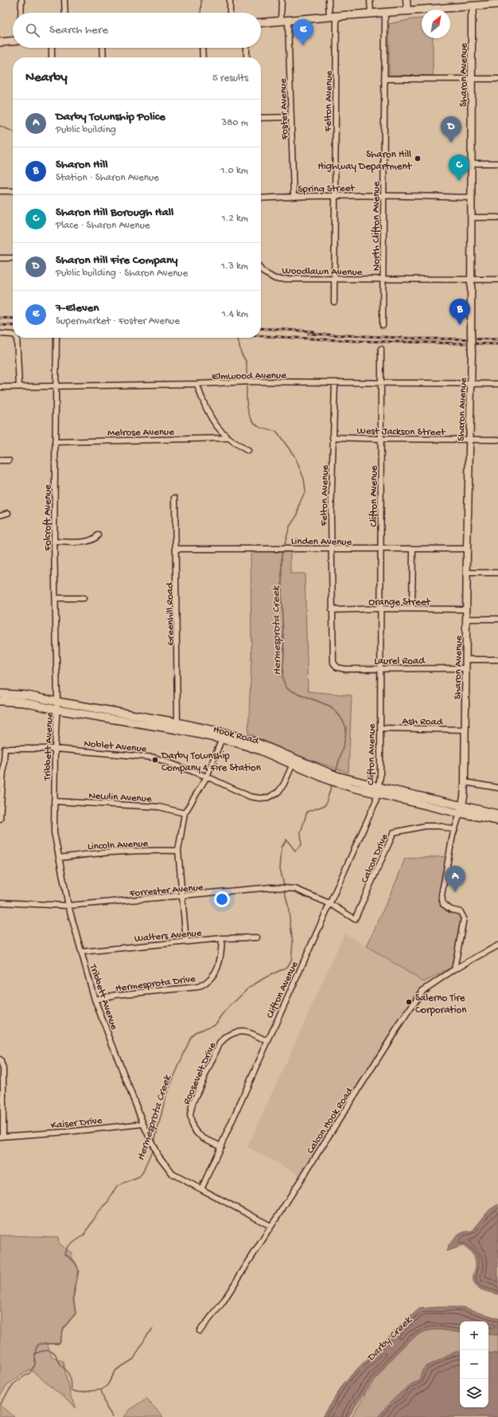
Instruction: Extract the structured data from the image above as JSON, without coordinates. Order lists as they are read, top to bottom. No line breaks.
{"streets":{"main road":["Hook Road"],"street":["Sharon Avenue","Felton Avenue","Foster Avenue","Spring Street","North Clifton Avenue","Woodlawn Avenue","Elmwood Avenue","West Jackson Street","Melrose Avenue","Clifton Avenue","Folcroft Avenue","Linden Avenue","Orange Street","Greenhill Road","Laurel Road","Ash Road","Noblet Avenue","Tribbett Avenue","Newlin Avenue","Lincoln Avenue","Calcon Drive","Forrester Avenue","Walters Avenue","Hermesprota Drive","Roosevelt Drive","Calcon Hook Road","Kaiser Drive"]},"crossings":[["Sharon Avenue","Spring Street"],["Sharon Avenue","Woodlawn Avenue"],["Sharon Avenue","Elmwood Avenue"],["Sharon Avenue","West Jackson Street"],["Sharon Avenue","Linden Avenue"],["Sharon Avenue","Orange Street"],["Sharon Avenue","Laurel Road"],["Sharon Avenue","Ash Road"],["Sharon Avenue","Hook Road"],["Felton Avenue","Spring Street"],["Felton Avenue","Woodlawn Avenue"],["Felton Avenue","Elmwood Avenue"],["Felton Avenue","West Jackson Street"],["Felton Avenue","Linden Avenue"],["Felton Avenue","Orange Street"],["Felton Avenue","Laurel Road"],["Foster Avenue","Spring Street"],["Spring Street","North Clifton Avenue"],["North Clifton Avenue","Woodlawn Avenue"],["Elmwood Avenue","Clifton Avenue"],["Elmwood Avenue","Folcroft Avenue"],["West Jackson Street","Clifton Avenue"],["Melrose Avenue","Folcroft Avenue"],["Clifton Avenue","Linden Avenue"],["Clifton Avenue","Orange Street"],["Clifton Avenue","Laurel Road"],["Clifton Avenue","Ash Road"],["Clifton Avenue","Hook Road"],["Clifton Avenue","Tribbett Avenue"],["Clifton Avenue","Calcon Drive"],["Clifton Avenue","Forrester Avenue"],["Clifton Avenue","Roosevelt Drive"],["Folcroft Avenue","Hook Road"],["Folcroft Avenue","Tribbett Avenue"],["Linden Avenue","Greenhill Road"],["Greenhill Road","Hook Road"],["Hook Road","Noblet Avenue"],["Hook Road","Tribbett Avenue"],["Noblet Avenue","Tribbett Avenue"],["Tribbett Avenue","Newlin Avenue"],["Tribbett Avenue","Lincoln Avenue"],["Tribbett Avenue","Forrester Avenue"],["Tribbett Avenue","Walters Avenue"],["Tribbett Avenue","Hermesprota Drive"],["Tribbett Avenue","Calcon Hook Road"],["Tribbett Avenue","Kaiser Drive"],["Calcon Drive","Forrester Avenue"],["Walters Avenue","Hermesprota Drive"]],"water":["Hermesprota Creek","Darby Creek"],"places":["Sharon Hill Highway Department","Darby Township Company 4 Fire Station","Salerno Tire Corporation"],"north":"top right","page":{"search":"Search here","pins":["E","D","C","B","A"],"heading":["Nearby","5 results"],"list":[{"mark":"A","name":"Darby Township Police","note":"Public building","value":"380 m"},{"mark":"B","name":"Sharon Hill","note":"Station · Sharon Avenue","value":"1.0 km"},{"mark":"C","name":"Sharon Hill Borough Hall","note":"Place · Sharon Avenue","value":"1.2 km"},{"mark":"D","name":"Sharon Hill Fire Company","note":"Public building · Sharon Avenue","value":"1.3 km"},{"mark":"E","name":"7-Eleven","note":"Supermarket · Foster Avenue","value":"1.4 km"}],"map_buttons":["+","−"]}}
